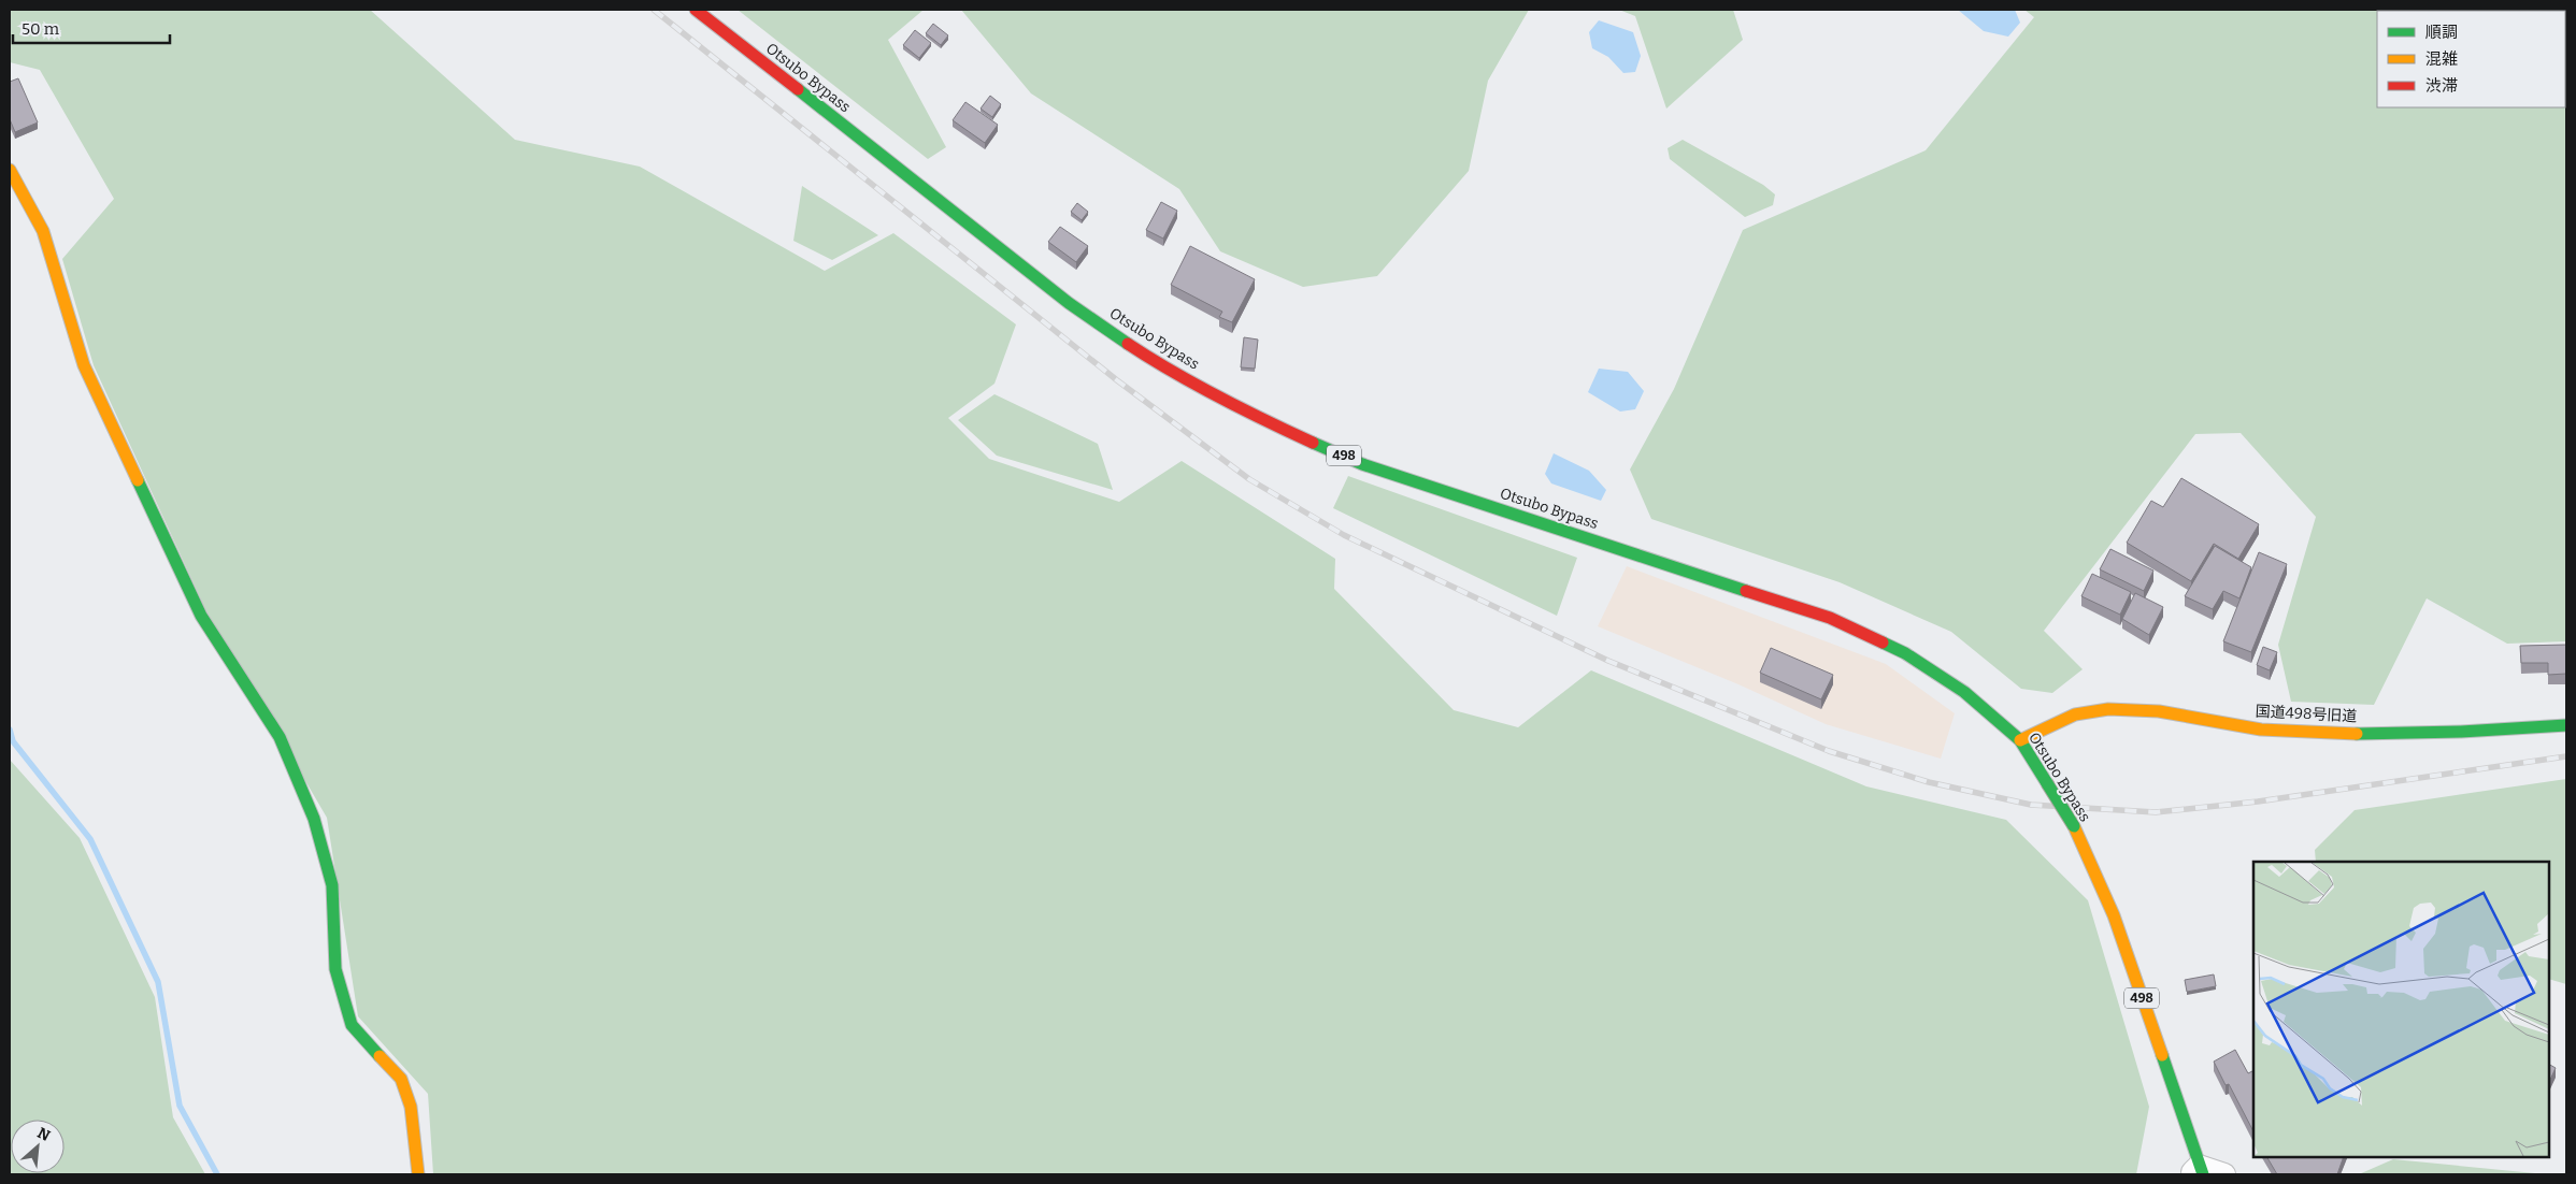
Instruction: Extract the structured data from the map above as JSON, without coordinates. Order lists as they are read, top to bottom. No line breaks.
{"streets":{"main road":["Otsubo Bypass","498","国道498号旧道"]},"crossings":[["Otsubo Bypass","国道498号旧道"]],"legend":["順調","混雑","渋滞"],"scale_bar":"50 m","north":"top right"}
